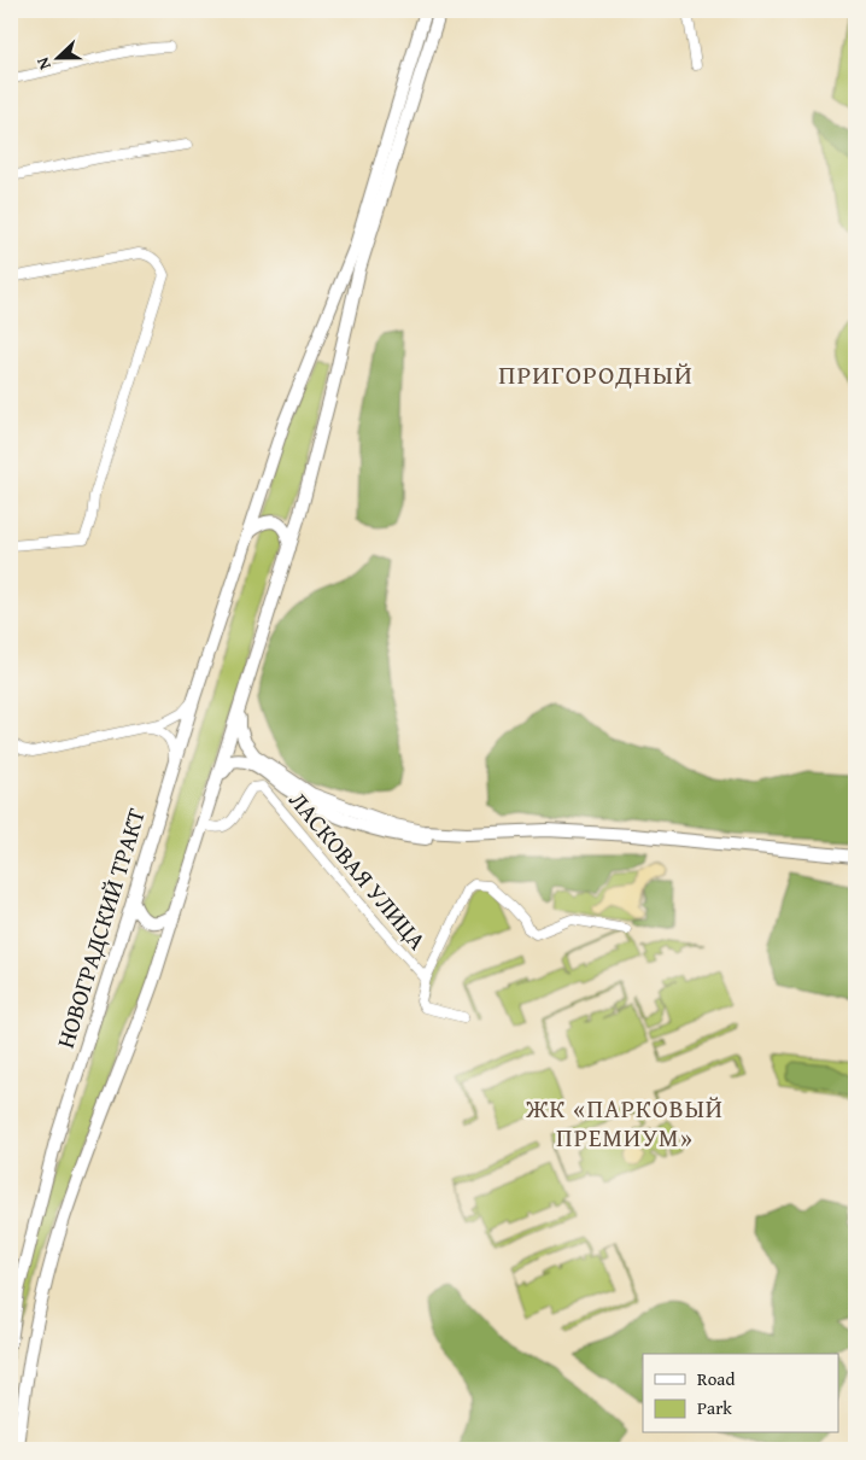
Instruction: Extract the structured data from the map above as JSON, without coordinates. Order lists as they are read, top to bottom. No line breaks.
{"streets":{"main road":["НОВОГРАДСКИЙ ТРАКТ"],"street":["ЛАСКОВАЯ УЛИЦА"]},"districts":["ПРИГОРОДНЫЙ","ЖК «ПАРКОВЫЙ ПРЕМИУМ»"],"legend":["Road","Park"],"north":"left"}
